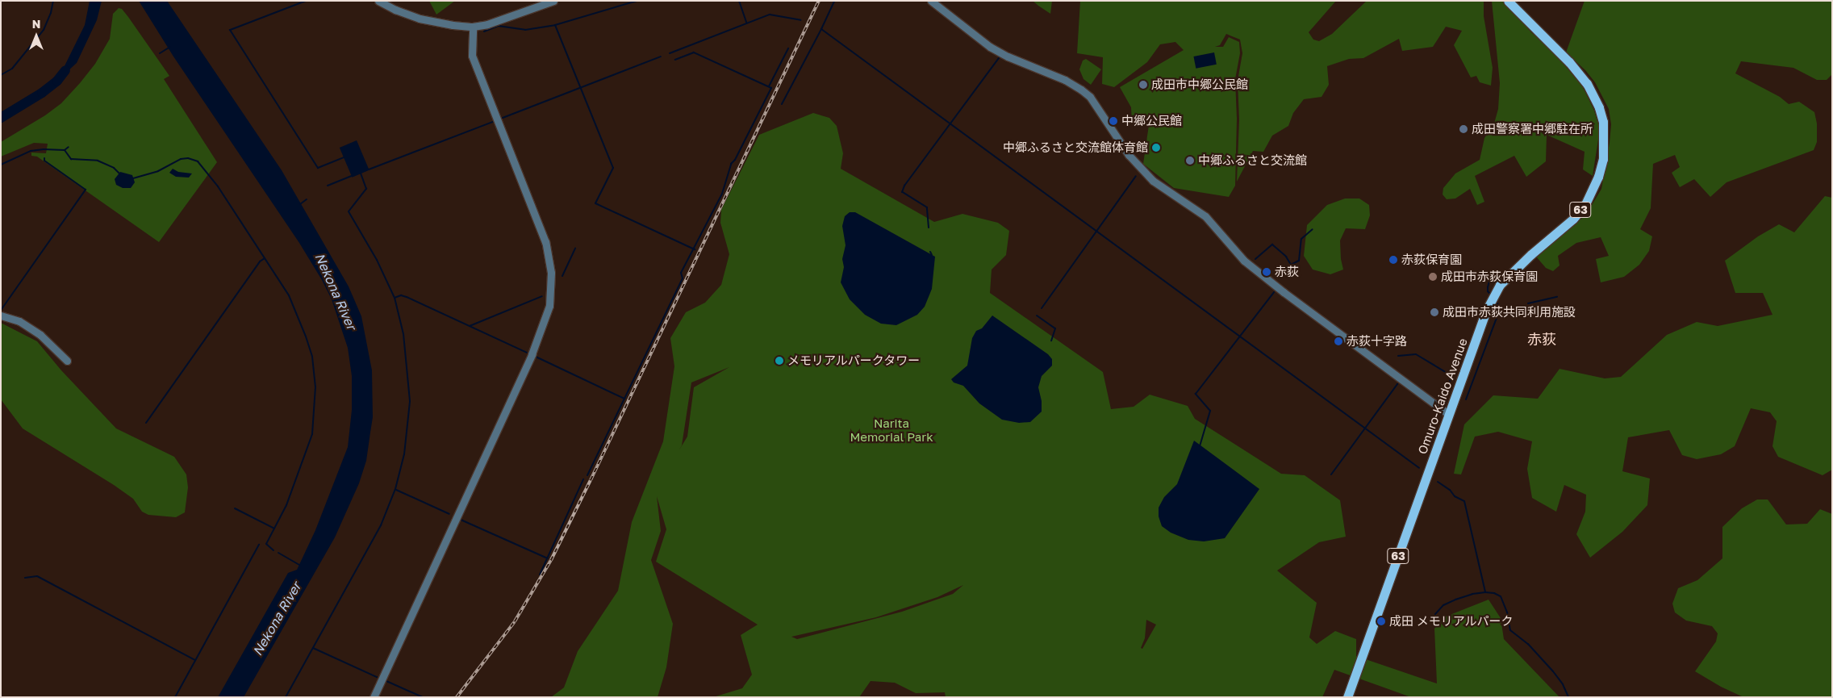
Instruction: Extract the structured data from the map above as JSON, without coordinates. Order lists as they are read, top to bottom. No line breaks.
{"streets":{"main road":["63","Omuro-Kaido Avenue"]},"districts":["赤荻"],"water":["Nekona River"],"parks":["Narita Memorial Park"],"places":["成田市中郷公民館","中郷公民館","成田警察署中郷駐在所","中郷ふるさと交流館体育館","中郷ふるさと交流館","赤荻保育園","赤荻","成田市赤荻保育園","成田市赤荻共同利用施設","赤荻十字路","メモリアルパークタワー","成田 メモリアルパーク"],"north":"top"}
